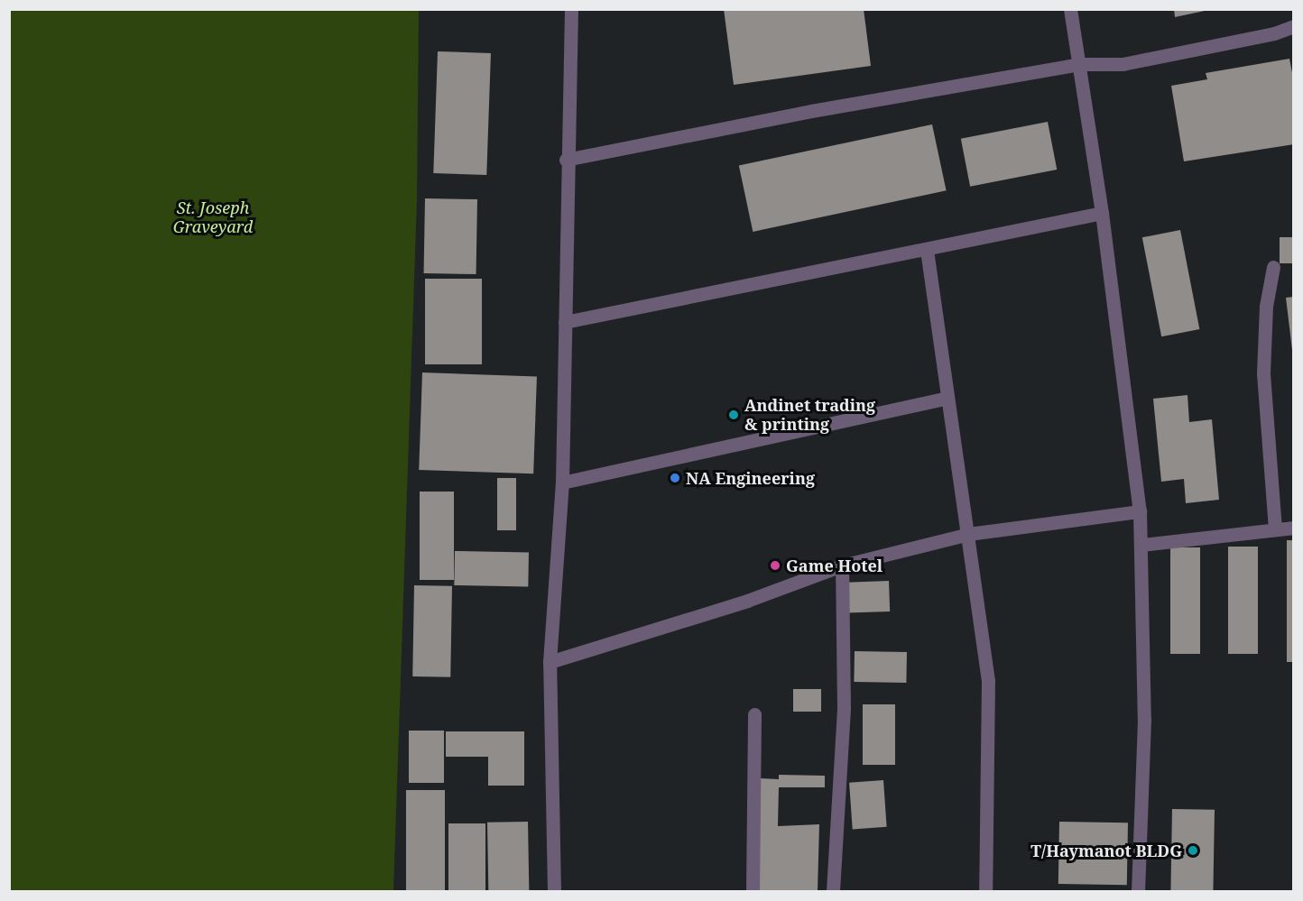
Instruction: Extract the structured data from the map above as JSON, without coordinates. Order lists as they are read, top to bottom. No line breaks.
{"parks":["St. Joseph Graveyard"],"places":["Andinet trading & printing","NA Engineering","Game Hotel","T/Haymanot BLDG"]}
